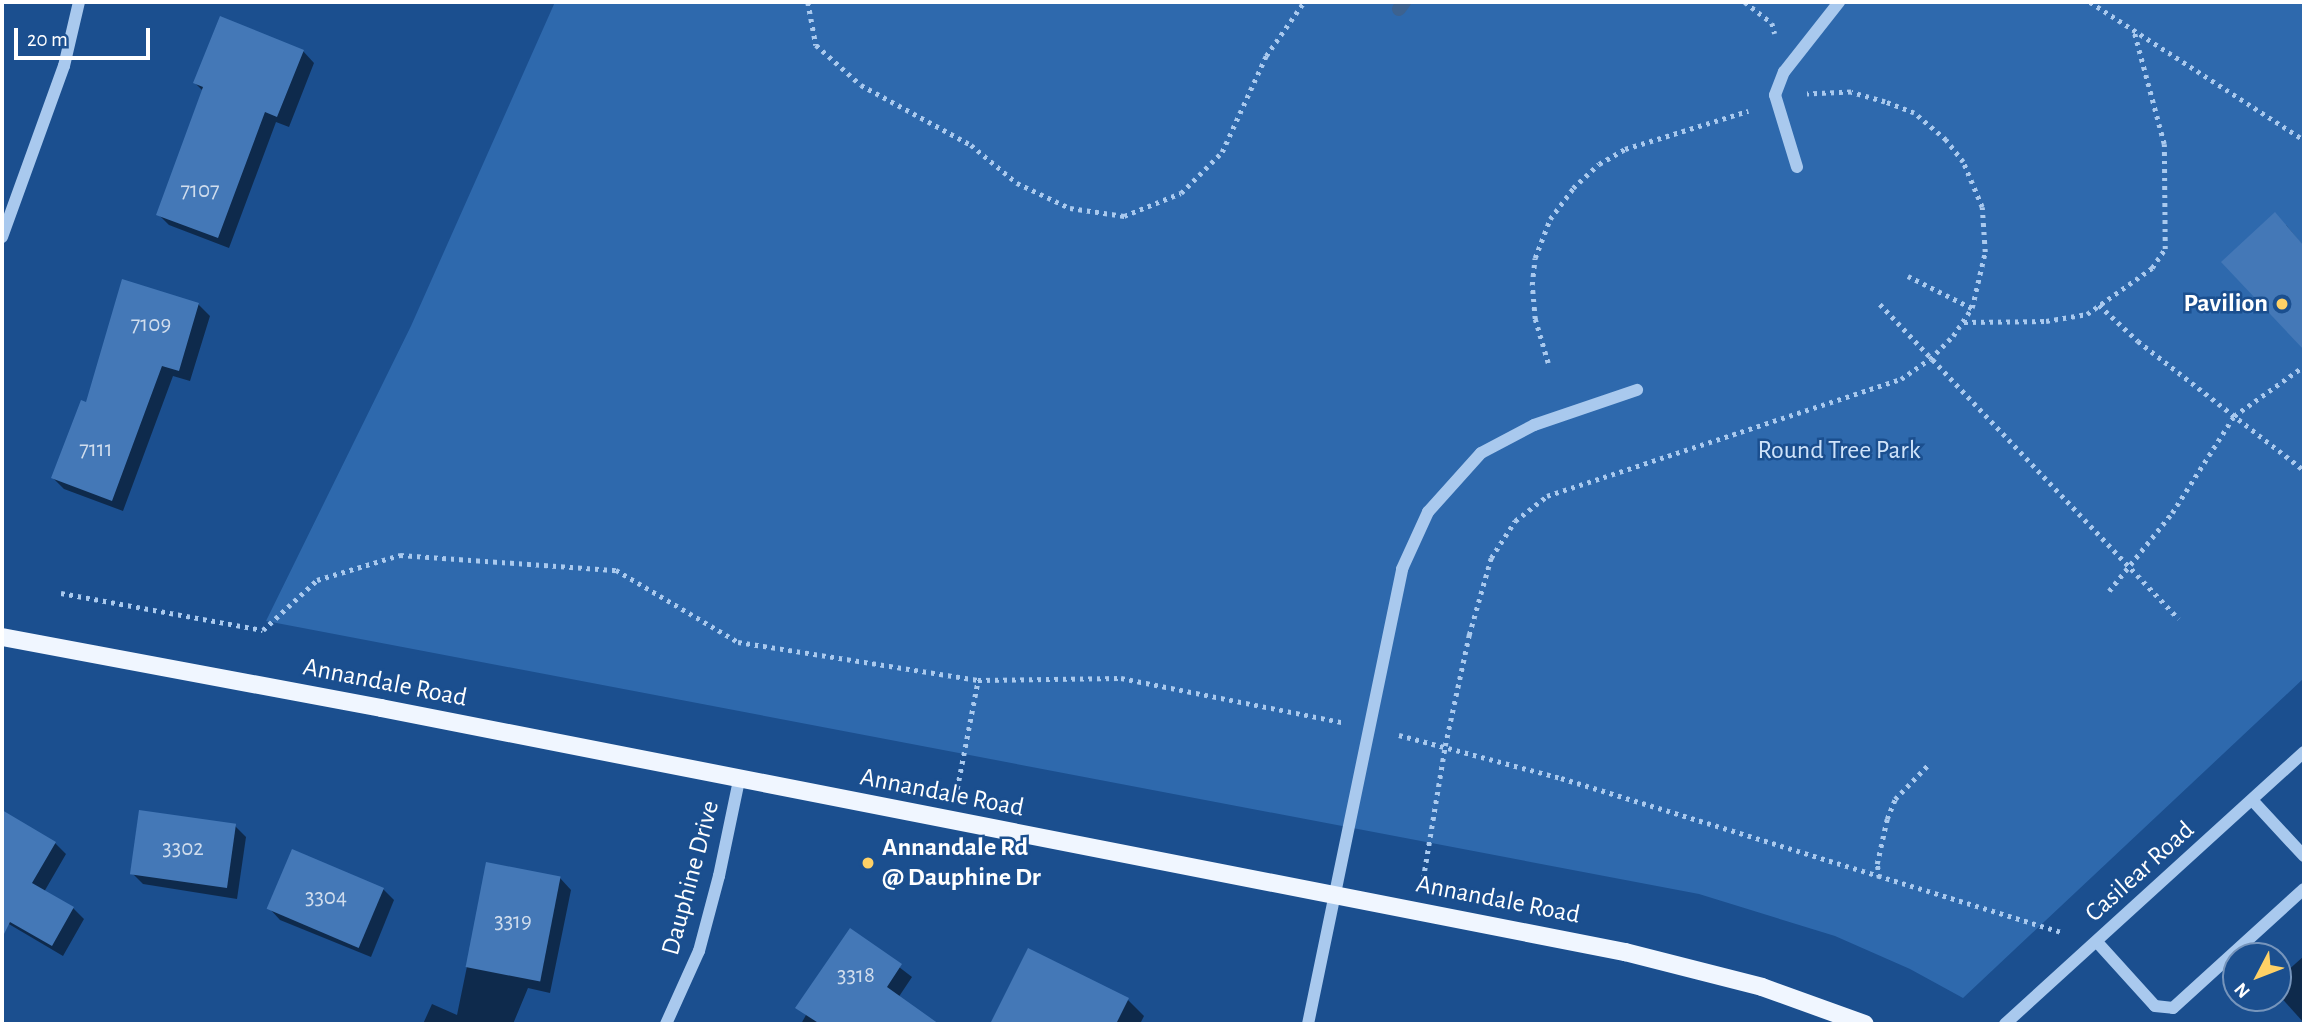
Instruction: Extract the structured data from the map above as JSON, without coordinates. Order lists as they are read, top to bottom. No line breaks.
{"streets":{"main road":["Annandale Road"],"street":["Casilear Road","Dauphine Drive"]},"crossings":[["Annandale Road","Dauphine Drive"]],"parks":["Round Tree Park"],"places":["Pavilion","Annandale Rd @ Dauphine Dr"],"house_numbers":["7107","7109","7111","3302","3304","3319","3318"],"scale_bar":"20 m","north":"bottom left"}
